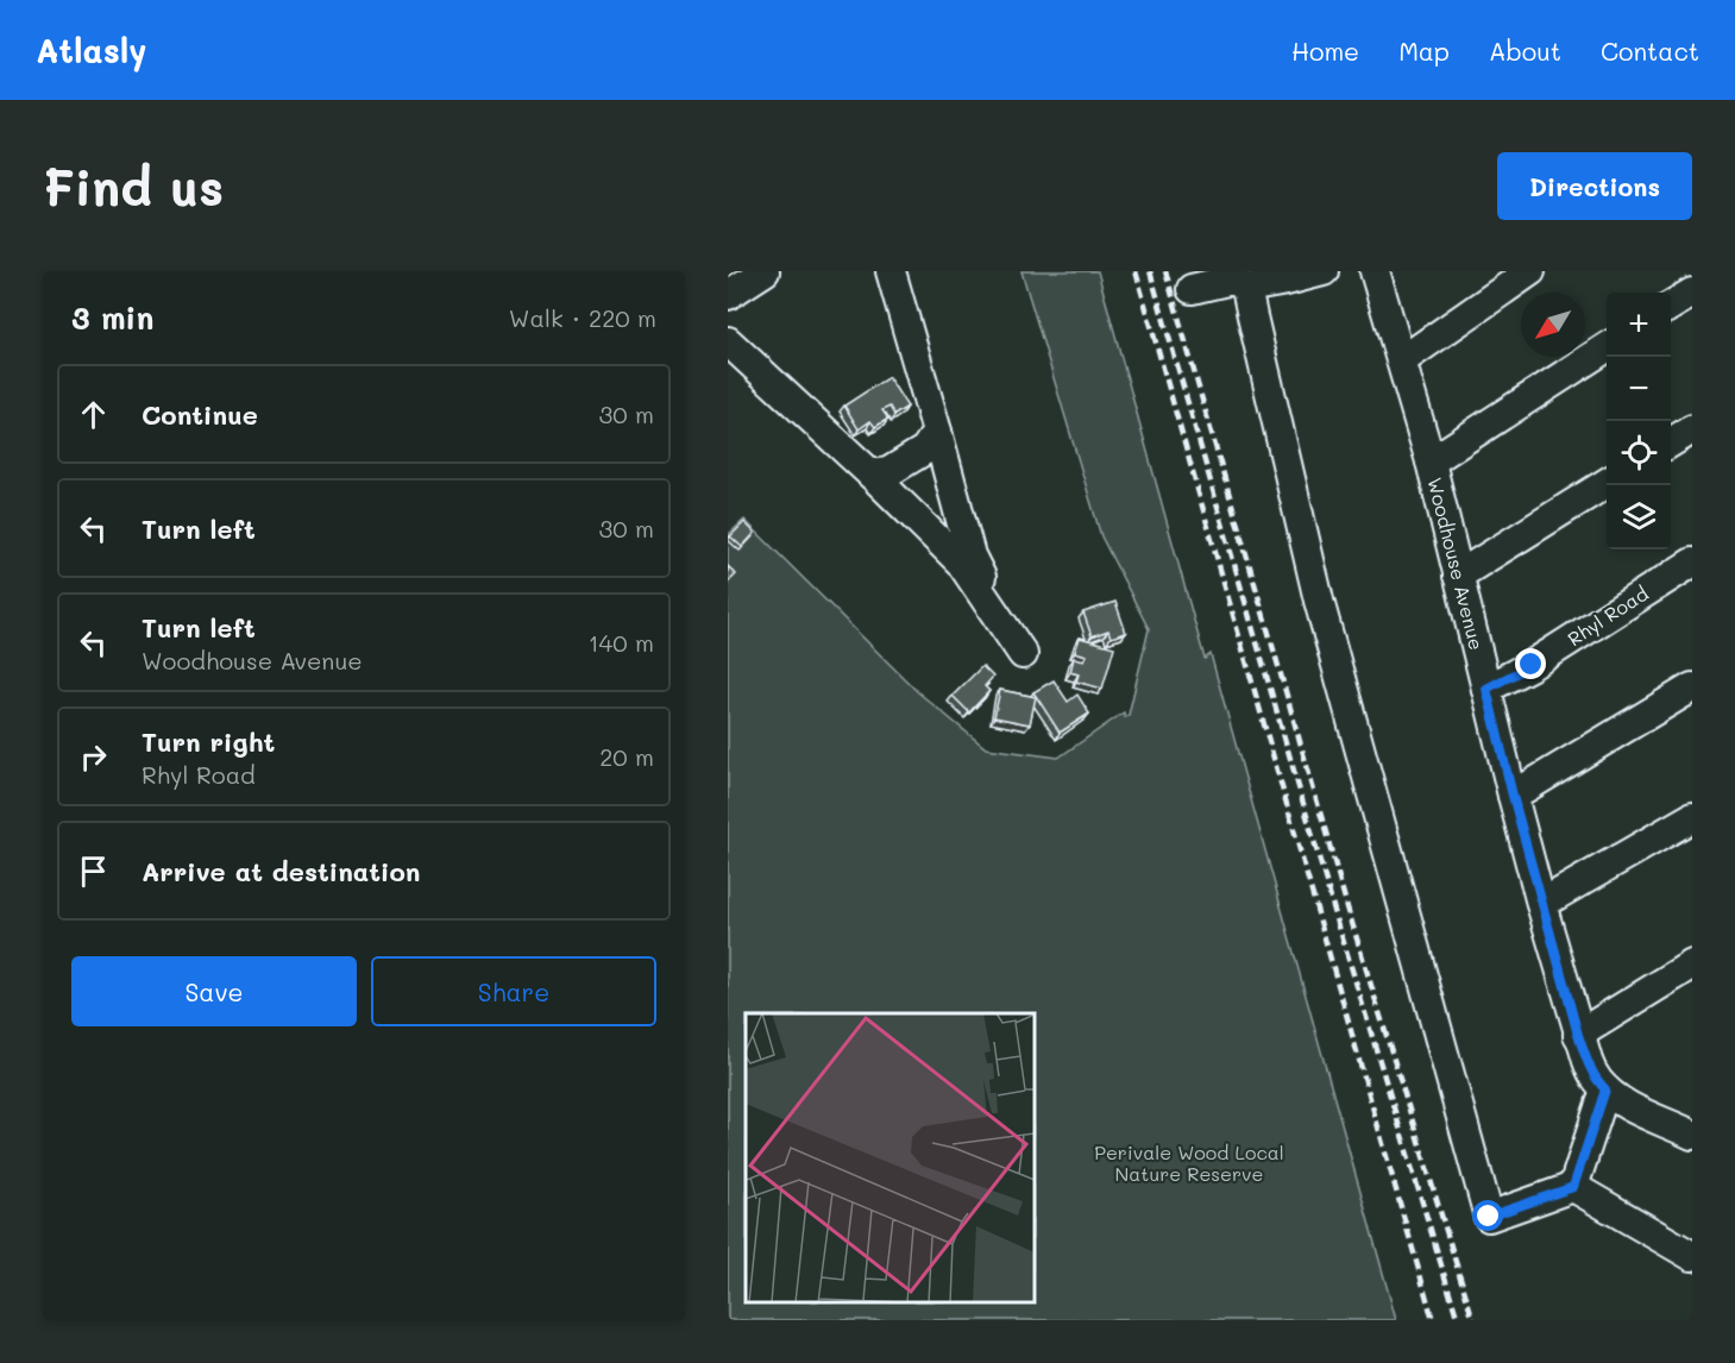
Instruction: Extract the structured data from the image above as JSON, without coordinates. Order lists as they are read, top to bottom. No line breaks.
{"streets":{"street":["Woodhouse Avenue","Rhyl Road"]},"crossings":[["Woodhouse Avenue","Rhyl Road"]],"parks":["Perivale Wood Local Nature Reserve"],"north":"bottom left","page":{"header":"Atlasly","nav":["Home","Map","About","Contact"],"buttons":["Directions",["Save","Share"]],"title":"Find us","heading":["3 min","Walk · 220 m"],"map_buttons":["+","−"],"list":[["Continue","30 m"],["Turn left","30 m"],["Turn left","Woodhouse Avenue","140 m"],["Turn right","Rhyl Road","20 m"],"Arrive at destination"]}}
